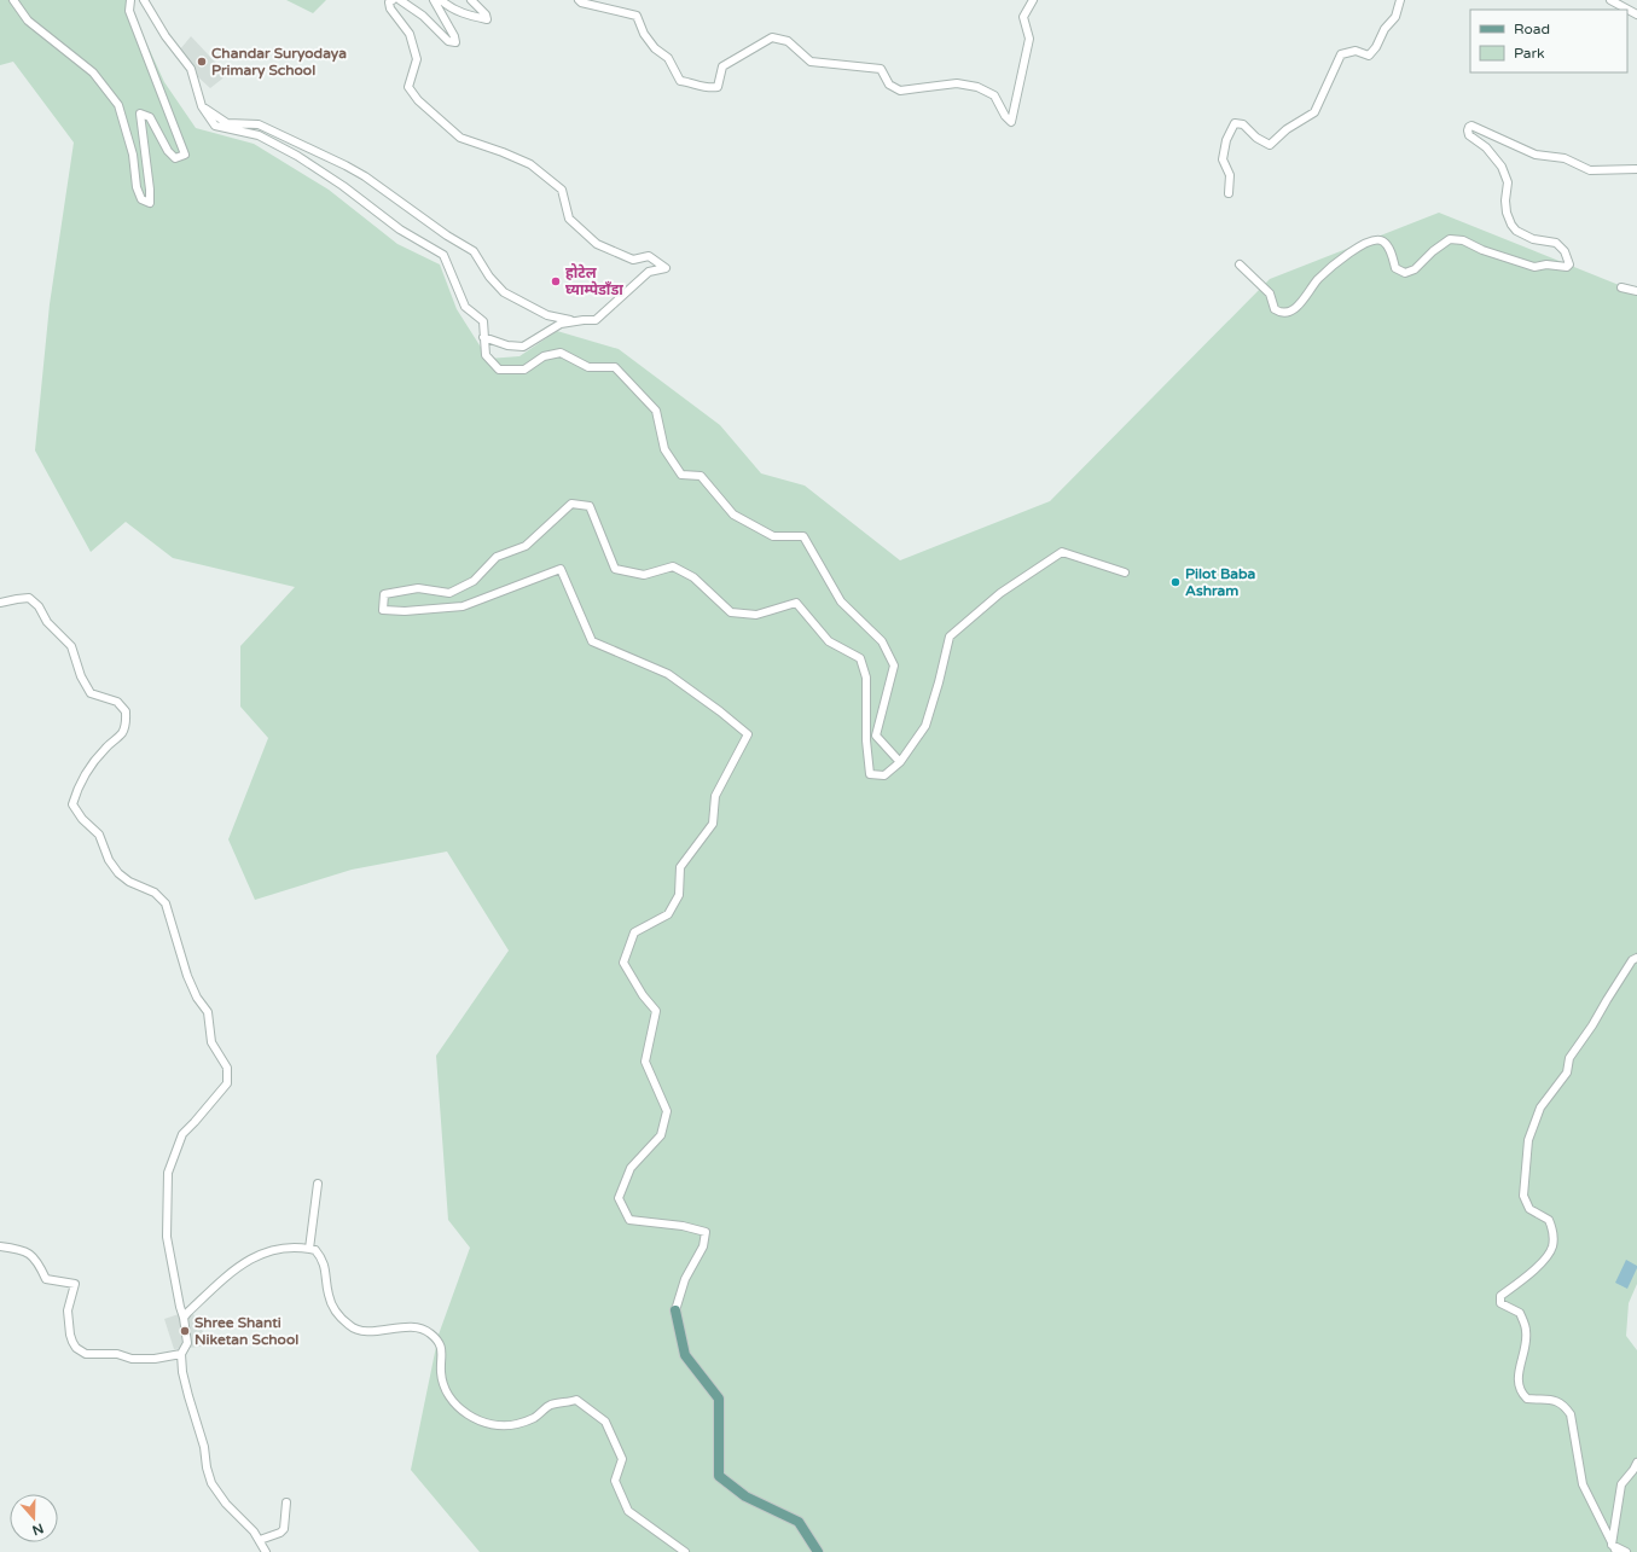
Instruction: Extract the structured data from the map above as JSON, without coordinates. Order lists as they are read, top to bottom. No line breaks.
{"places":["Chandar Suryodaya Primary School","होटेल घ्याम्पेडाँडा","Pilot Baba Ashram","Shree Shanti Niketan School"],"legend":["Road","Park"],"north":"bottom"}
